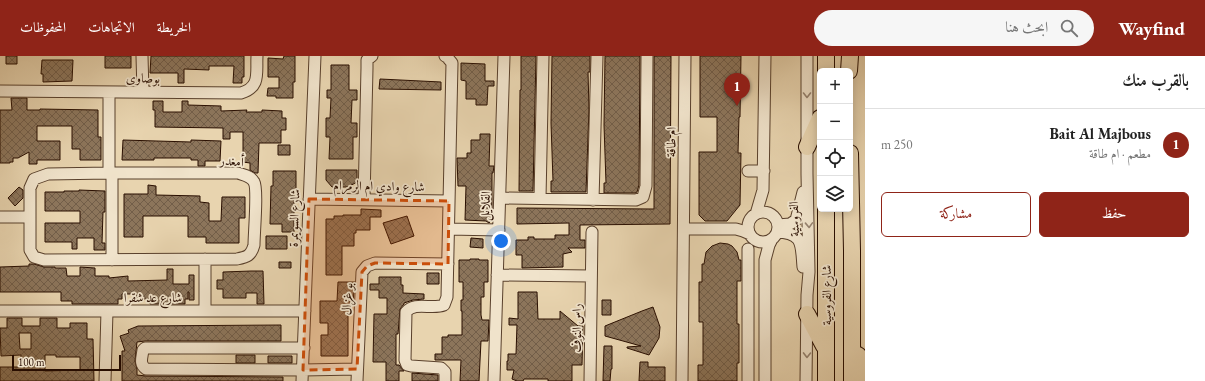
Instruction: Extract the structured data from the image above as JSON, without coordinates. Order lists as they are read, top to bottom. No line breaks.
{"streets":{"highway":["شارع الفروسية"],"street":["بوصاوى","ام طاقة","أمغدر","شارع وادي ام الرمرام","القلايل","شارع السويمرة","الفروسية","شارع عد شقرا","بو غزال","راس النوف"]},"crossings":[["شارع وادي ام الرمرام","شارع السويمرة"],["شارع السويمرة","شارع عد شقرا"]],"scale_bar":"100 m","page":{"header":"Wayfind","search":"ابحث هنا","nav":["الخريطة","الاتجاهات","المحفوظات"],"heading":"بالقرب منك","map_buttons":["+","−"],"pins":"1","list":[{"mark":"1","name":"Bait Al Majbous","note":"مطعم · ام طاقة","value":"250 m"}],"buttons":["حفظ","مشاركة"],"scale":"100 m"}}
